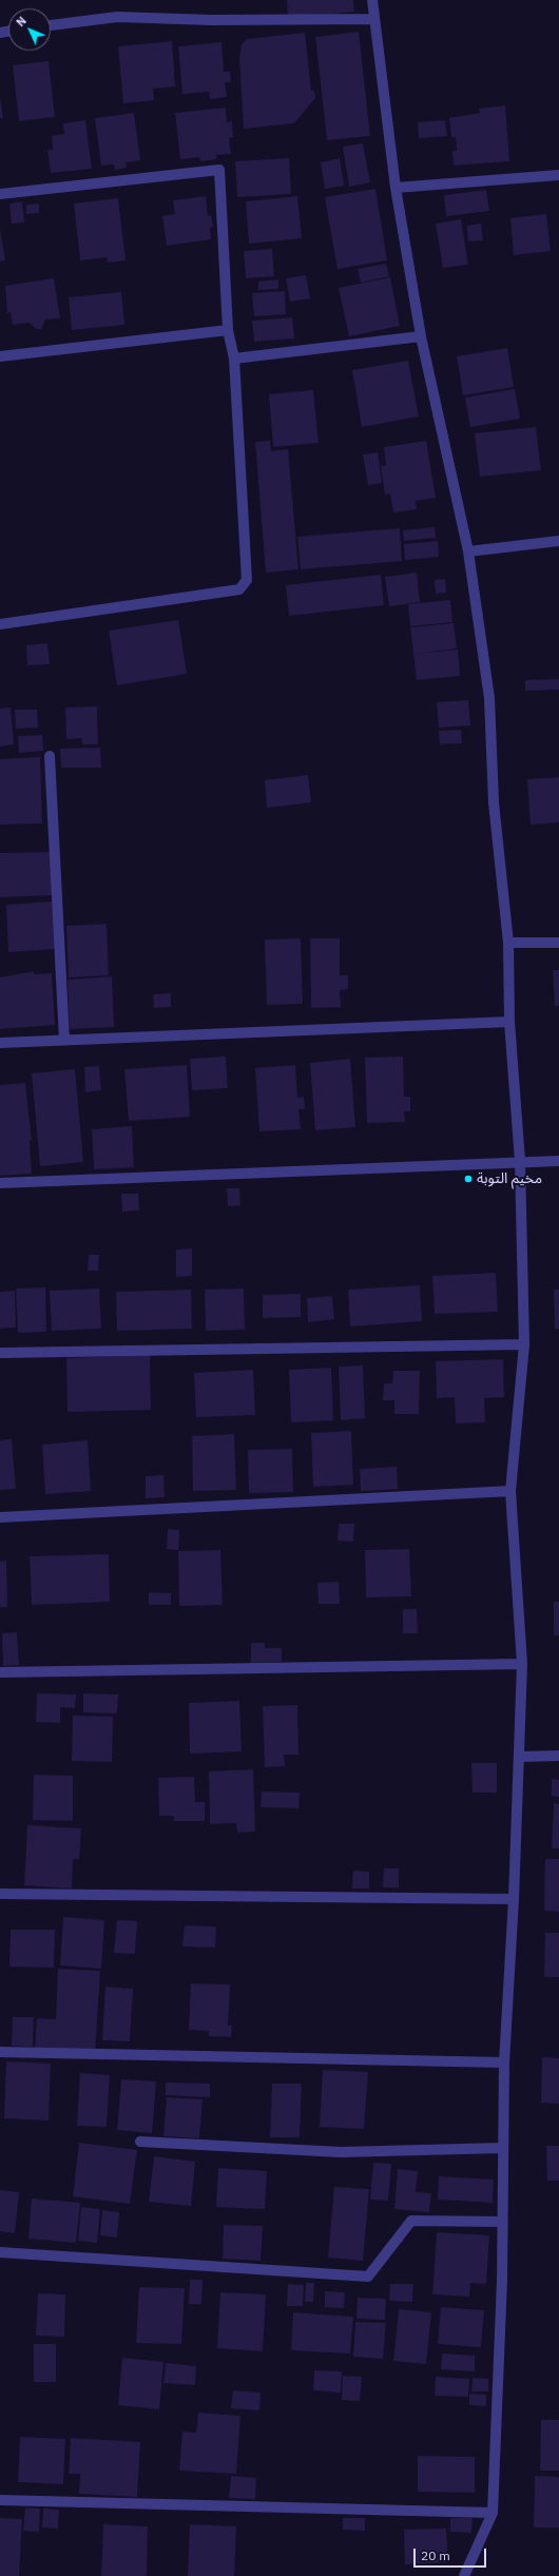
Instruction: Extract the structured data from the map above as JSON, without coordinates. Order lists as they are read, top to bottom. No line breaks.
{"places":["مخيم التوبة"],"scale_bar":"20 m","north":"top left"}
